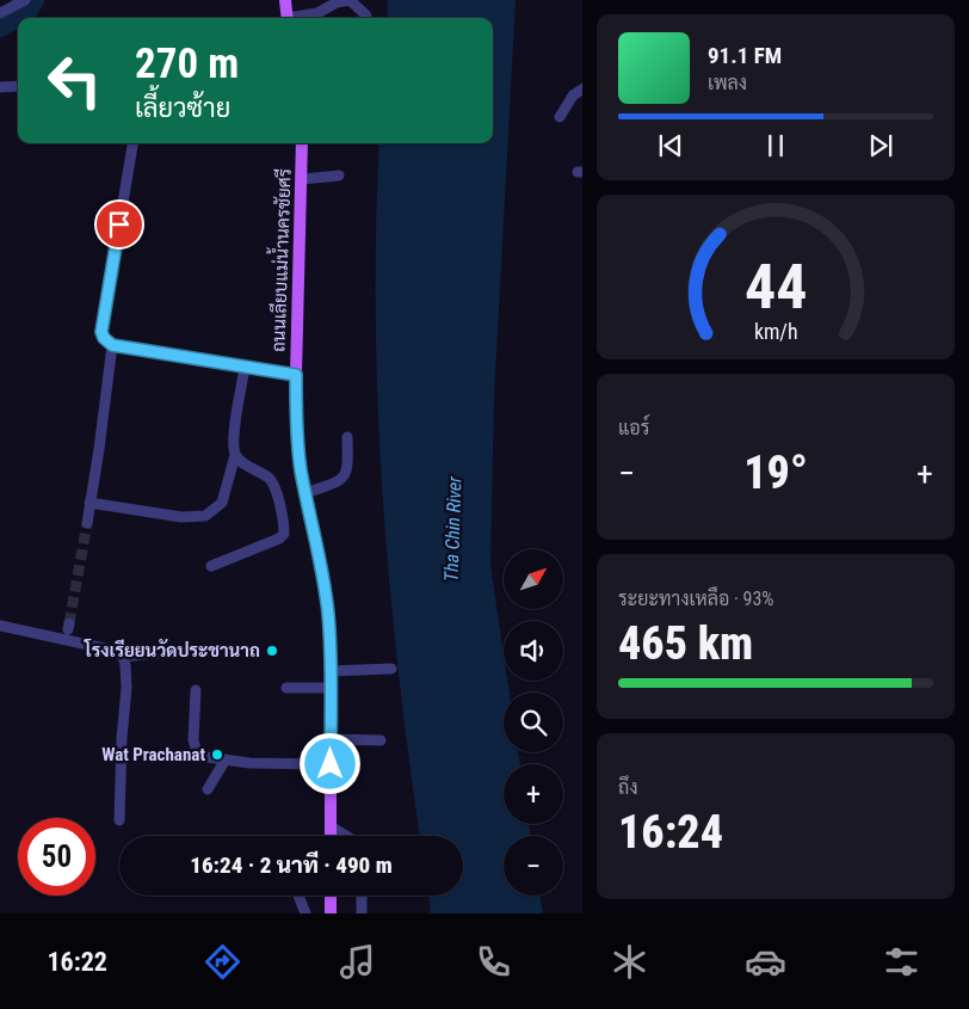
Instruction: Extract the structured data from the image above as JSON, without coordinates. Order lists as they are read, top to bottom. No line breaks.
{"streets":{"main road":["ถนนเลียบแม่น้ำนครชัยศรี"]},"water":["Tha Chin River"],"places":["โรงเรียยนวัดประชานาถ","Wat Prachanat"],"north":"top right","page":{"turn":["270 m","เลี้ยวซ้าย"],"song":["91.1 FM","เพลง"],"tile":["แอร์",["ระยะทางเหลือ · 93%","465 km"],["ถึง","16:24"]],"heat":["−","19°","+"],"map_buttons":["+","−"],"limit":"50","trip":"16:24 · 2 นาที · 490 m","tabs":"16:22","gauge":["44","km/h"]}}
